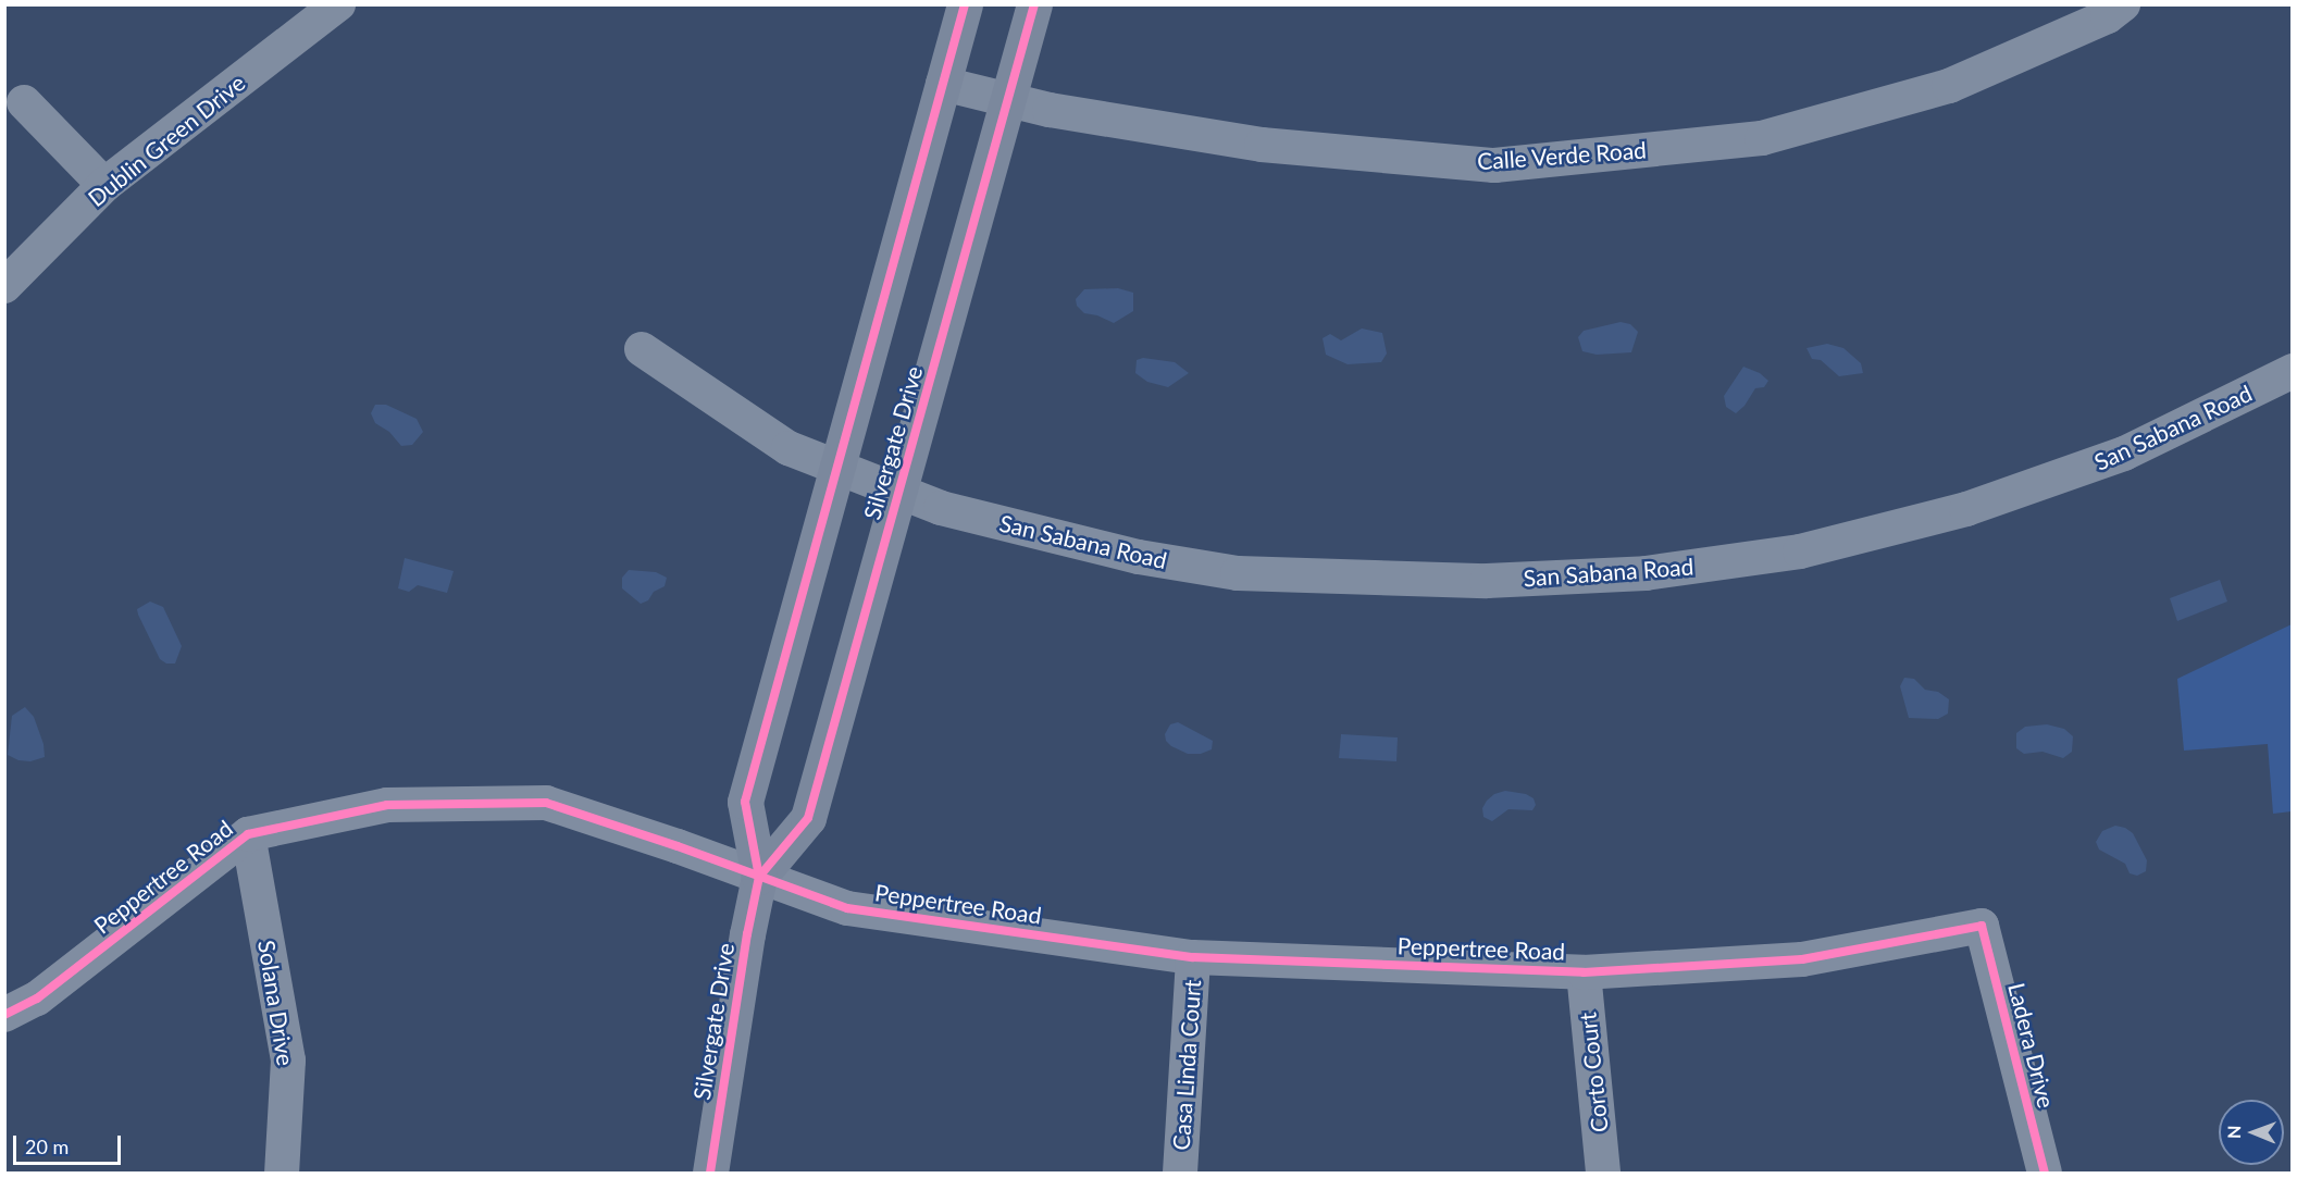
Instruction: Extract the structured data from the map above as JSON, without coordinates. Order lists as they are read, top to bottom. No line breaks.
{"streets":{"street":["Dublin Green Drive","Calle Verde Road","San Sabana Road","Silvergate Drive","Peppertree Road","Solana Drive","Ladera Drive","Casa Linda Court","Corto Court"]},"crossings":[["Calle Verde Road","Silvergate Drive"],["San Sabana Road","Silvergate Drive"],["Silvergate Drive","Peppertree Road"],["Peppertree Road","Solana Drive"],["Peppertree Road","Ladera Drive"],["Peppertree Road","Casa Linda Court"],["Peppertree Road","Corto Court"]],"scale_bar":"20 m","north":"left"}
